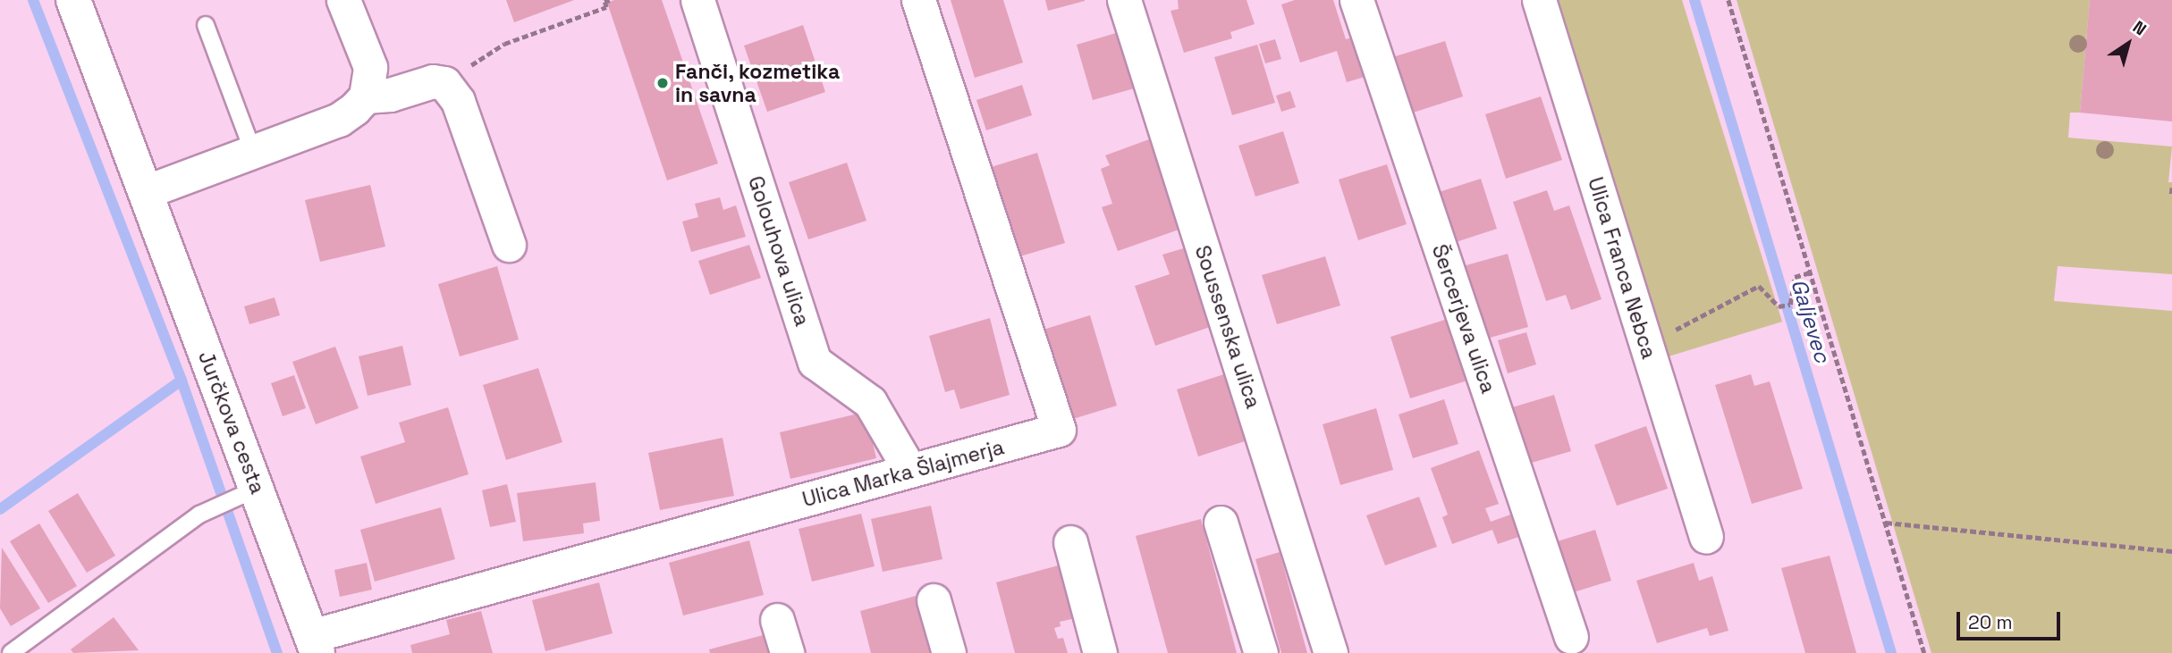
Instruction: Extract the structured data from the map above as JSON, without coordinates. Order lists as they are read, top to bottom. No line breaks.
{"streets":{"main road":["Jurčkova cesta"],"street":["Golouhova ulica","Ulica Franca Nebca","Šercerjeva ulica","Soussenska ulica","Ulica Marka Šlajmerja"]},"crossings":[["Golouhova ulica","Ulica Marka Šlajmerja"],["Jurčkova cesta","Ulica Marka Šlajmerja"]],"water":["Galjevec"],"places":["Fanči, kozmetika in savna"],"scale_bar":"20 m","north":"top right"}
